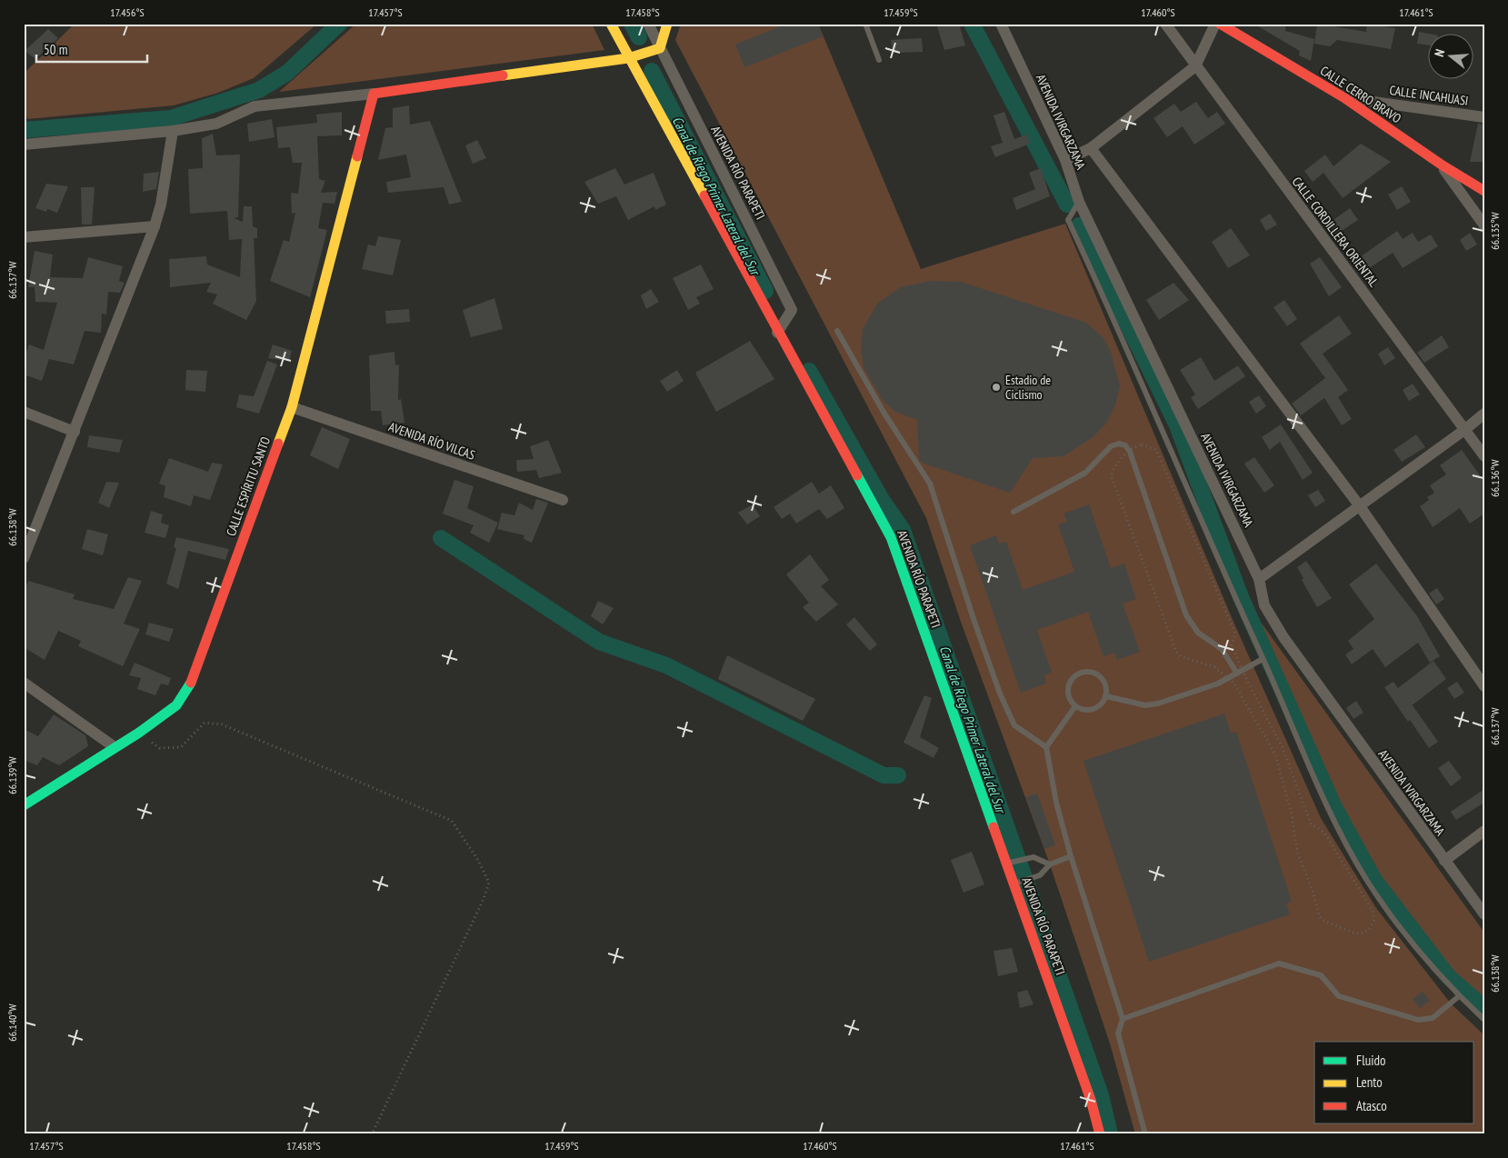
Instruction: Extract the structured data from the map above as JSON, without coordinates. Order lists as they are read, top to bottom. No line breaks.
{"streets":{"street":["CALLE CERRO BRAVO","CALLE INCAHUASI","AVENIDA IVIRGARZAMA","AVENIDA RÍO PARAPETI","CALLE CORDILLERA ORIENTAL","AVENIDA RÍO VILCAS","CALLE ESPÍRITU SANTO"]},"crossings":[["CALLE CERRO BRAVO","CALLE INCAHUASI"],["AVENIDA RÍO VILCAS","CALLE ESPÍRITU SANTO"]],"water":["Canal de Riego Primer Lateral del Sur"],"places":["Estadio de Ciclismo"],"legend":["Fluido","Lento","Atasco"],"scale_bar":"50 m","north":"left","coordinates":["17.456°S","17.457°S","17.458°S","17.459°S","17.460°S","17.461°S","66.135°W","66.137°W","66.136°W","66.138°W","66.139°W","66.140°W"]}
